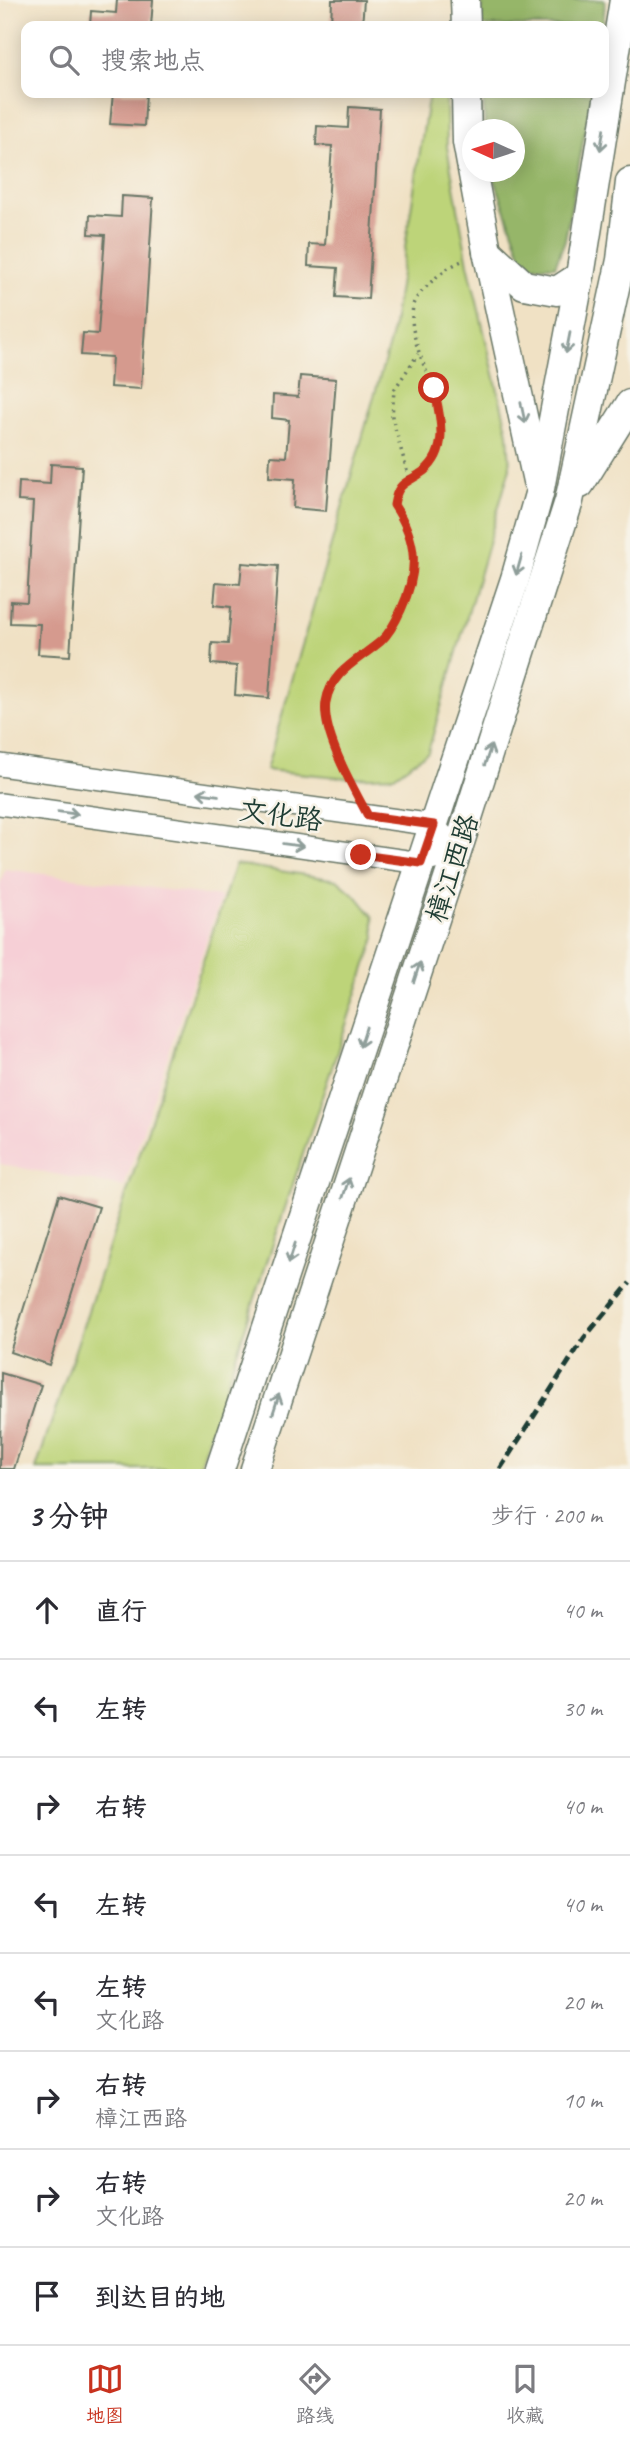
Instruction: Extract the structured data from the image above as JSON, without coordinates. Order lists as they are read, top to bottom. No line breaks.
{"streets":{"main road":["樟江西路"],"street":["文化路"]},"crossings":[["文化路","樟江西路"]],"north":"left","page":{"search":"搜索地点","heading":["3 分钟","步行 · 200 m"],"list":[["直行","40 m"],["左转","30 m"],["右转","40 m"],["左转","40 m"],["左转","文化路","20 m"],["右转","樟江西路","10 m"],["右转","文化路","20 m"],"到达目的地"],"nav":["地图","路线","收藏"]}}
